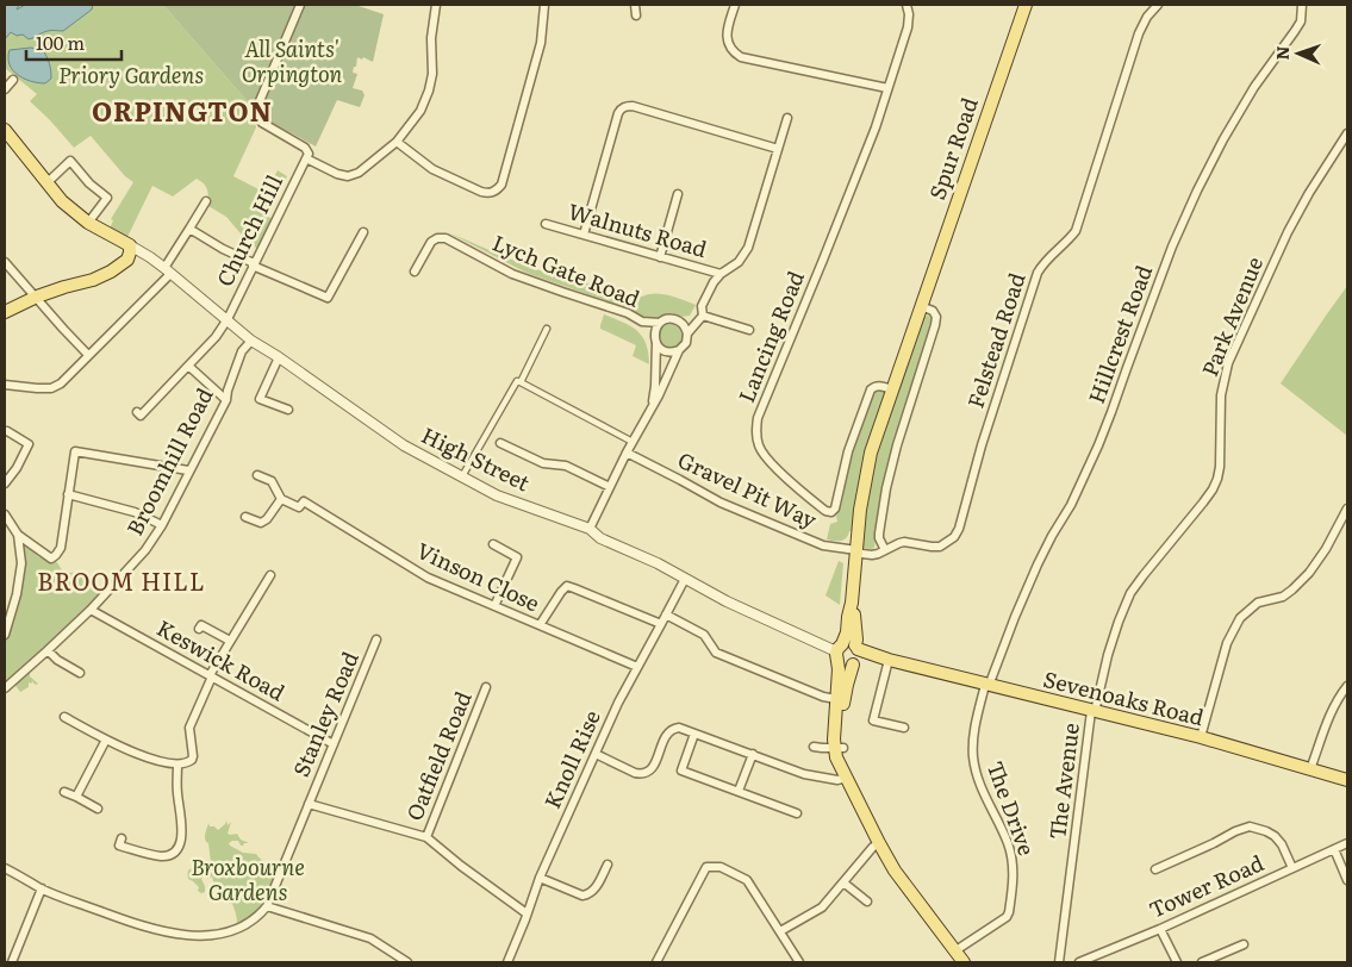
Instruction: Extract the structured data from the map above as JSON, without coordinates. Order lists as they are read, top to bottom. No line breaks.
{"streets":{"main road":["Spur Road","High Street","Sevenoaks Road"],"street":["Church Hill","Walnuts Road","Lych Gate Road","Park Avenue","Hillcrest Road","Lancing Road","Felstead Road","Broomhill Road","Gravel Pit Way","Vinson Close","Keswick Road","Stanley Road","Oatfield Road","Knoll Rise","The Avenue","The Drive","Tower Road"]},"crossings":[["Spur Road","Lancing Road"],["Spur Road","Felstead Road"],["Spur Road","High Street"],["Spur Road","Gravel Pit Way"],["Spur Road","Sevenoaks Road"],["Church Hill","High Street"],["Park Avenue","Sevenoaks Road"],["Park Avenue","The Avenue"],["Hillcrest Road","Sevenoaks Road"],["Hillcrest Road","The Drive"],["Felstead Road","Gravel Pit Way"],["High Street","Broomhill Road"],["High Street","Sevenoaks Road"],["High Street","Knoll Rise"],["Broomhill Road","Keswick Road"],["Vinson Close","Knoll Rise"],["Keswick Road","Stanley Road"],["Sevenoaks Road","The Avenue"],["Sevenoaks Road","The Drive"]],"districts":["ORPINGTON","BROOM HILL"],"parks":["All Saints' Orpington","Priory Gardens","Broxbourne Gardens"],"scale_bar":"100 m","north":"left"}
